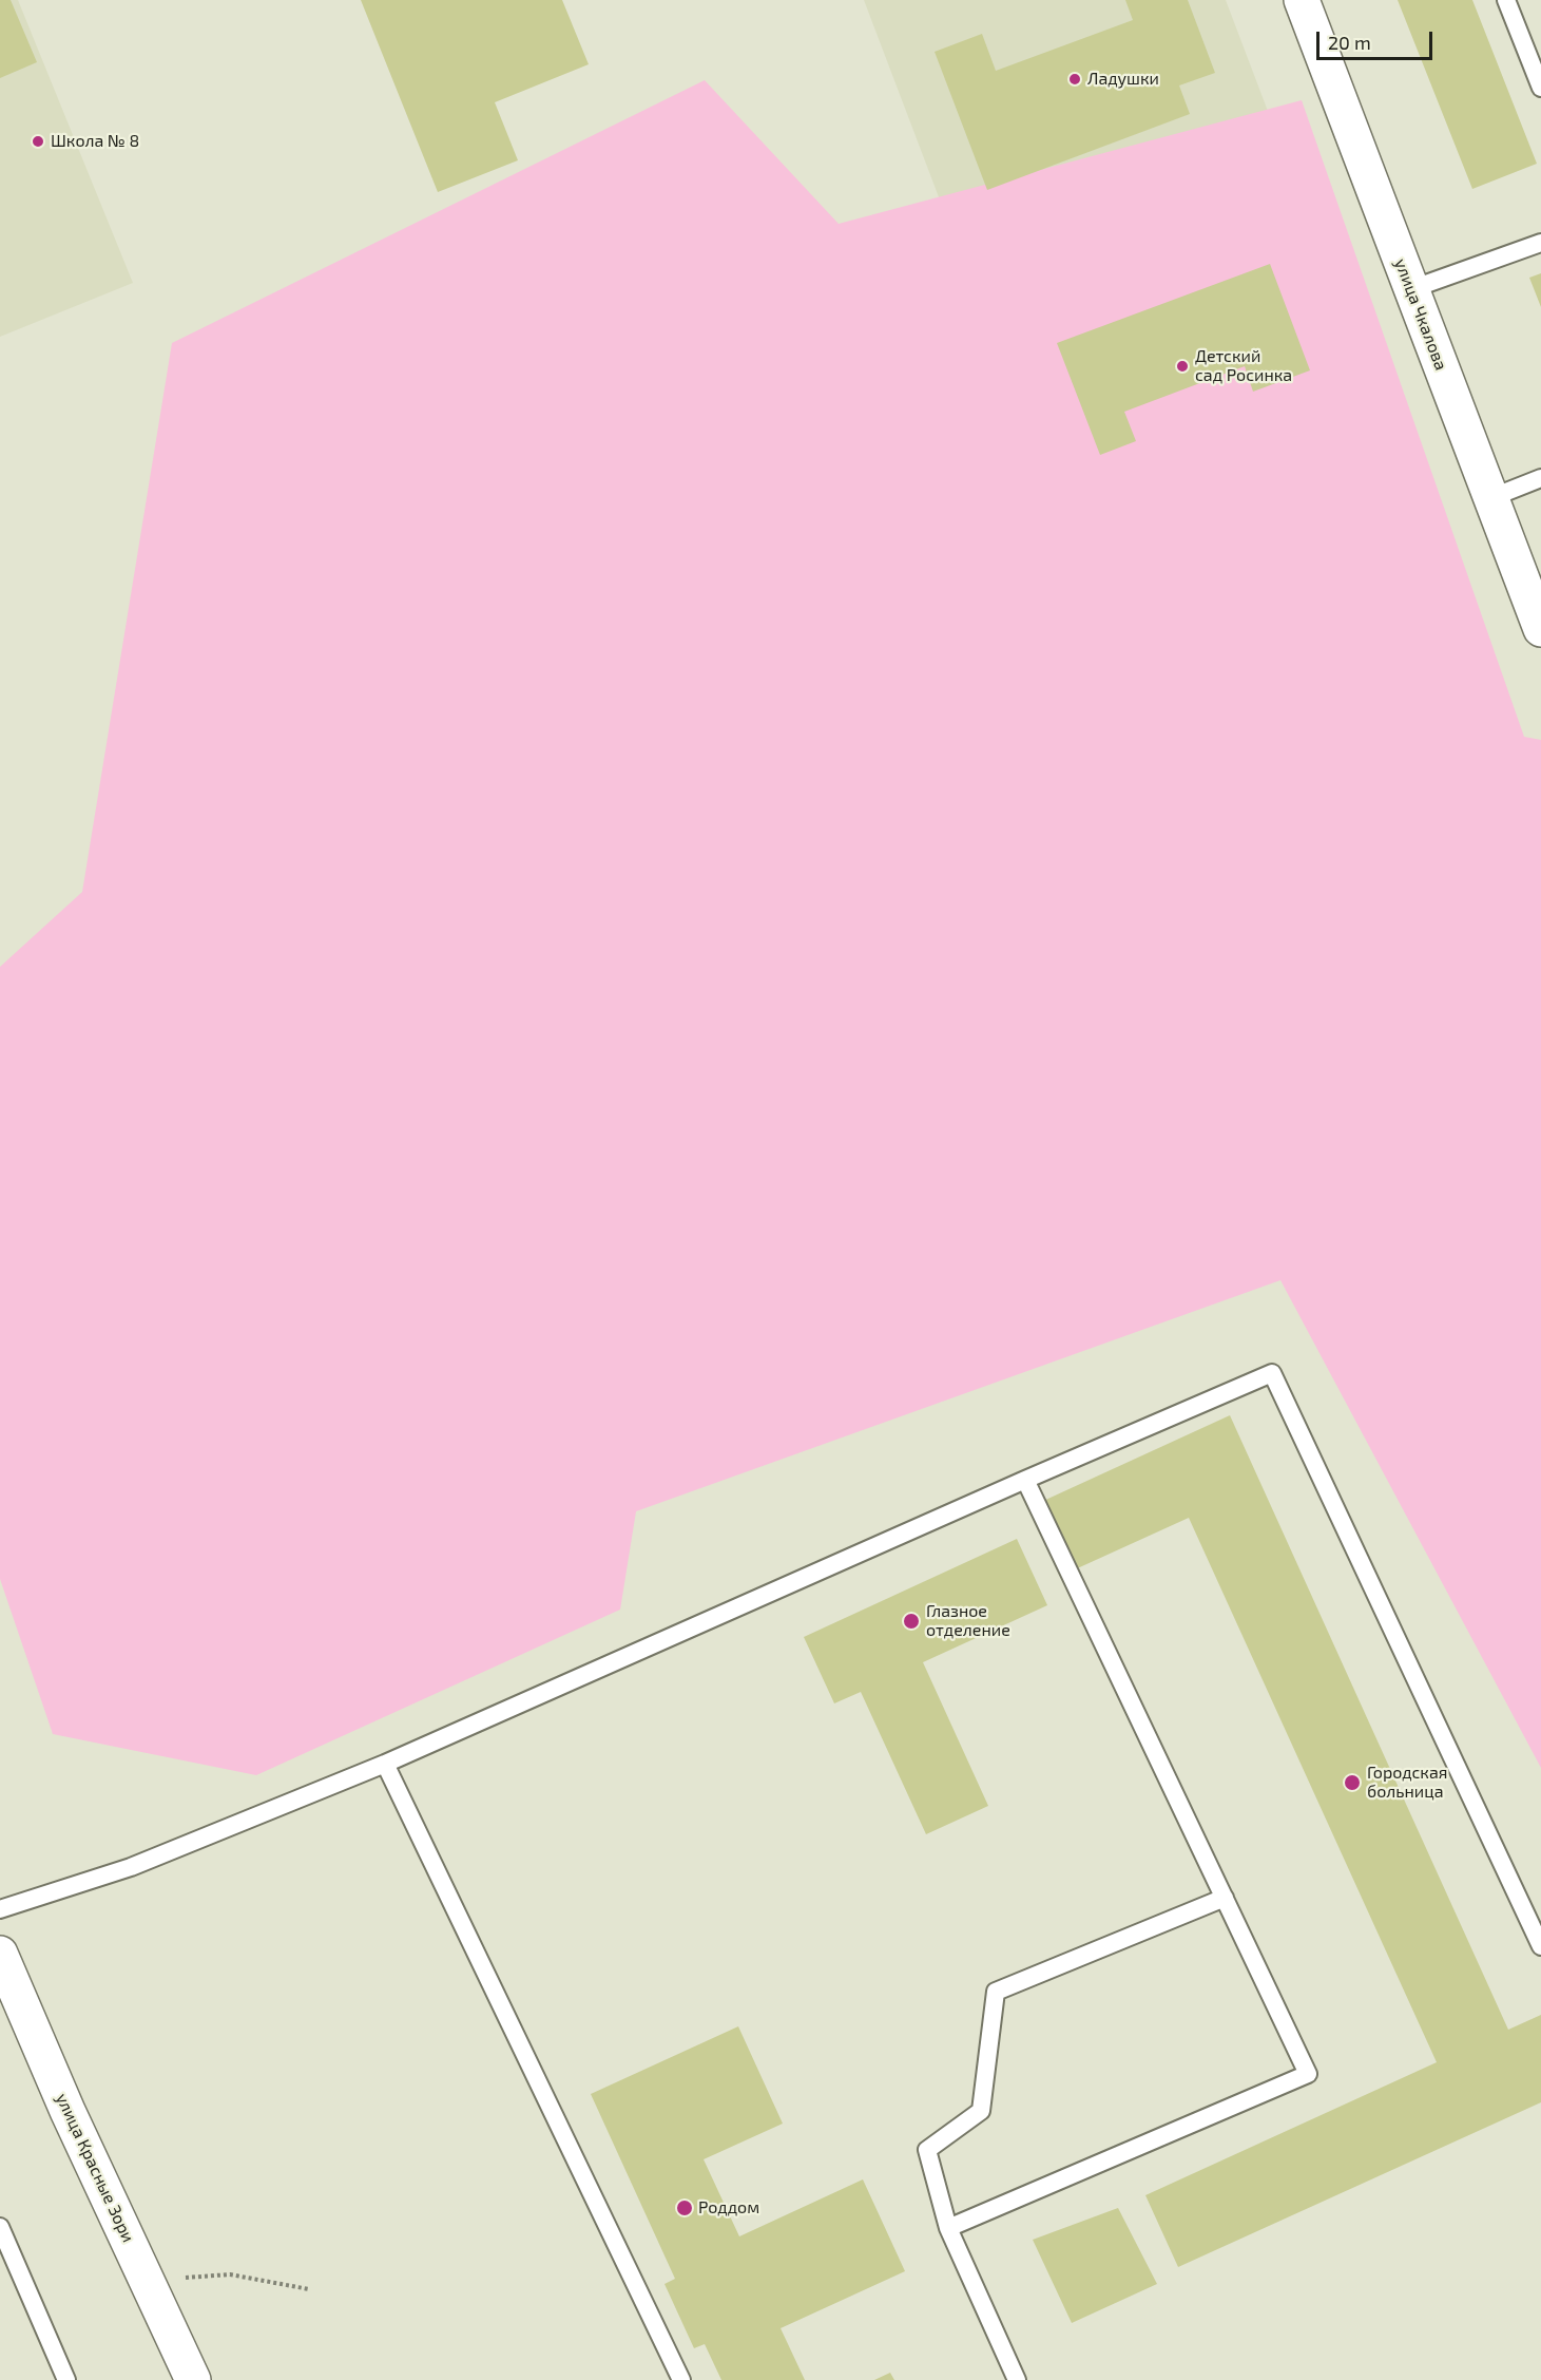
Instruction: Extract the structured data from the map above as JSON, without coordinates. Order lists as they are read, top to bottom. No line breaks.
{"streets":{"street":["улица Чкалова","улица Красные Зори"]},"places":["Ладушки","Школа № 8","Детский сад Росинка","Глазное отделение","Городская больница","Роддом"],"scale_bar":"20 m"}
